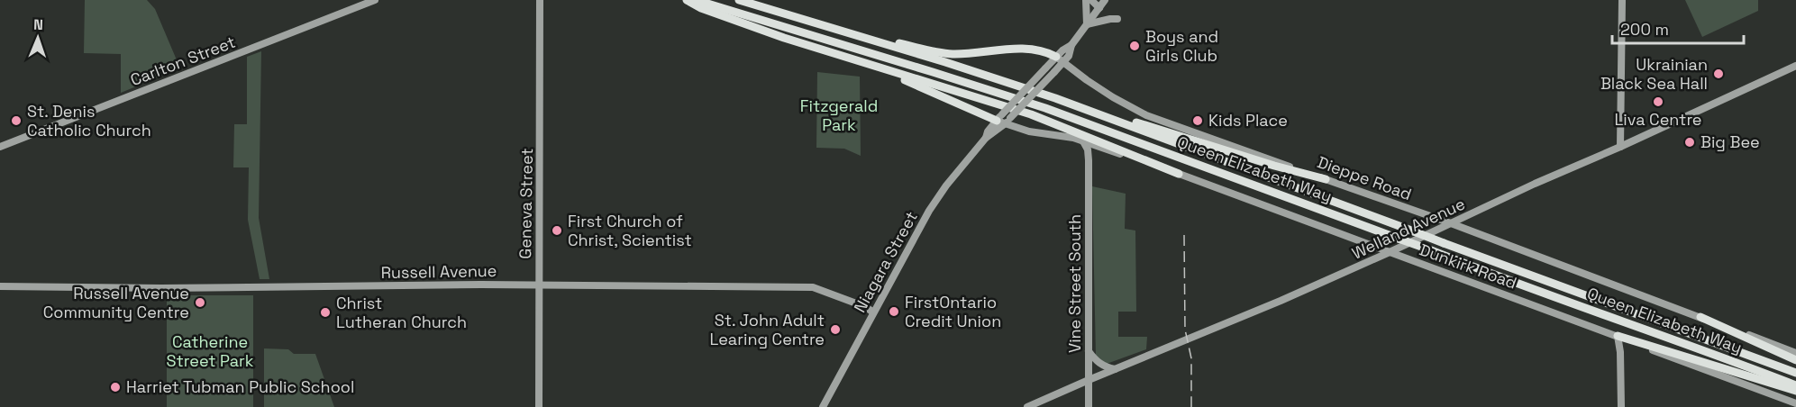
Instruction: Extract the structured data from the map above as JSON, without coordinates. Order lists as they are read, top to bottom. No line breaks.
{"streets":{"highway":["Queen Elizabeth Way"],"street":["Carlton Street","Dieppe Road","Geneva Street","Welland Avenue","Niagara Street","Dunkirk Road","Russell Avenue","Vine Street South"]},"crossings":[["Dieppe Road","Welland Avenue"],["Dieppe Road","Niagara Street"],["Geneva Street","Russell Avenue"],["Welland Avenue","Dunkirk Road"],["Welland Avenue","Vine Street South"],["Niagara Street","Dunkirk Road"],["Niagara Street","Russell Avenue"],["Dunkirk Road","Vine Street South"]],"parks":["Fitzgerald Park","Catherine Street Park"],"places":["Boys and Girls Club","Ukrainian Black Sea Hall","Liva Centre","St. Denis Catholic Church","Kids Place","Big Bee","First Church of Christ, Scientist","Russell Avenue Community Centre","FirstOntario Credit Union","Christ Lutheran Church","St. John Adult Learing Centre","Harriet Tubman Public School"],"scale_bar":"200 m","north":"top"}
